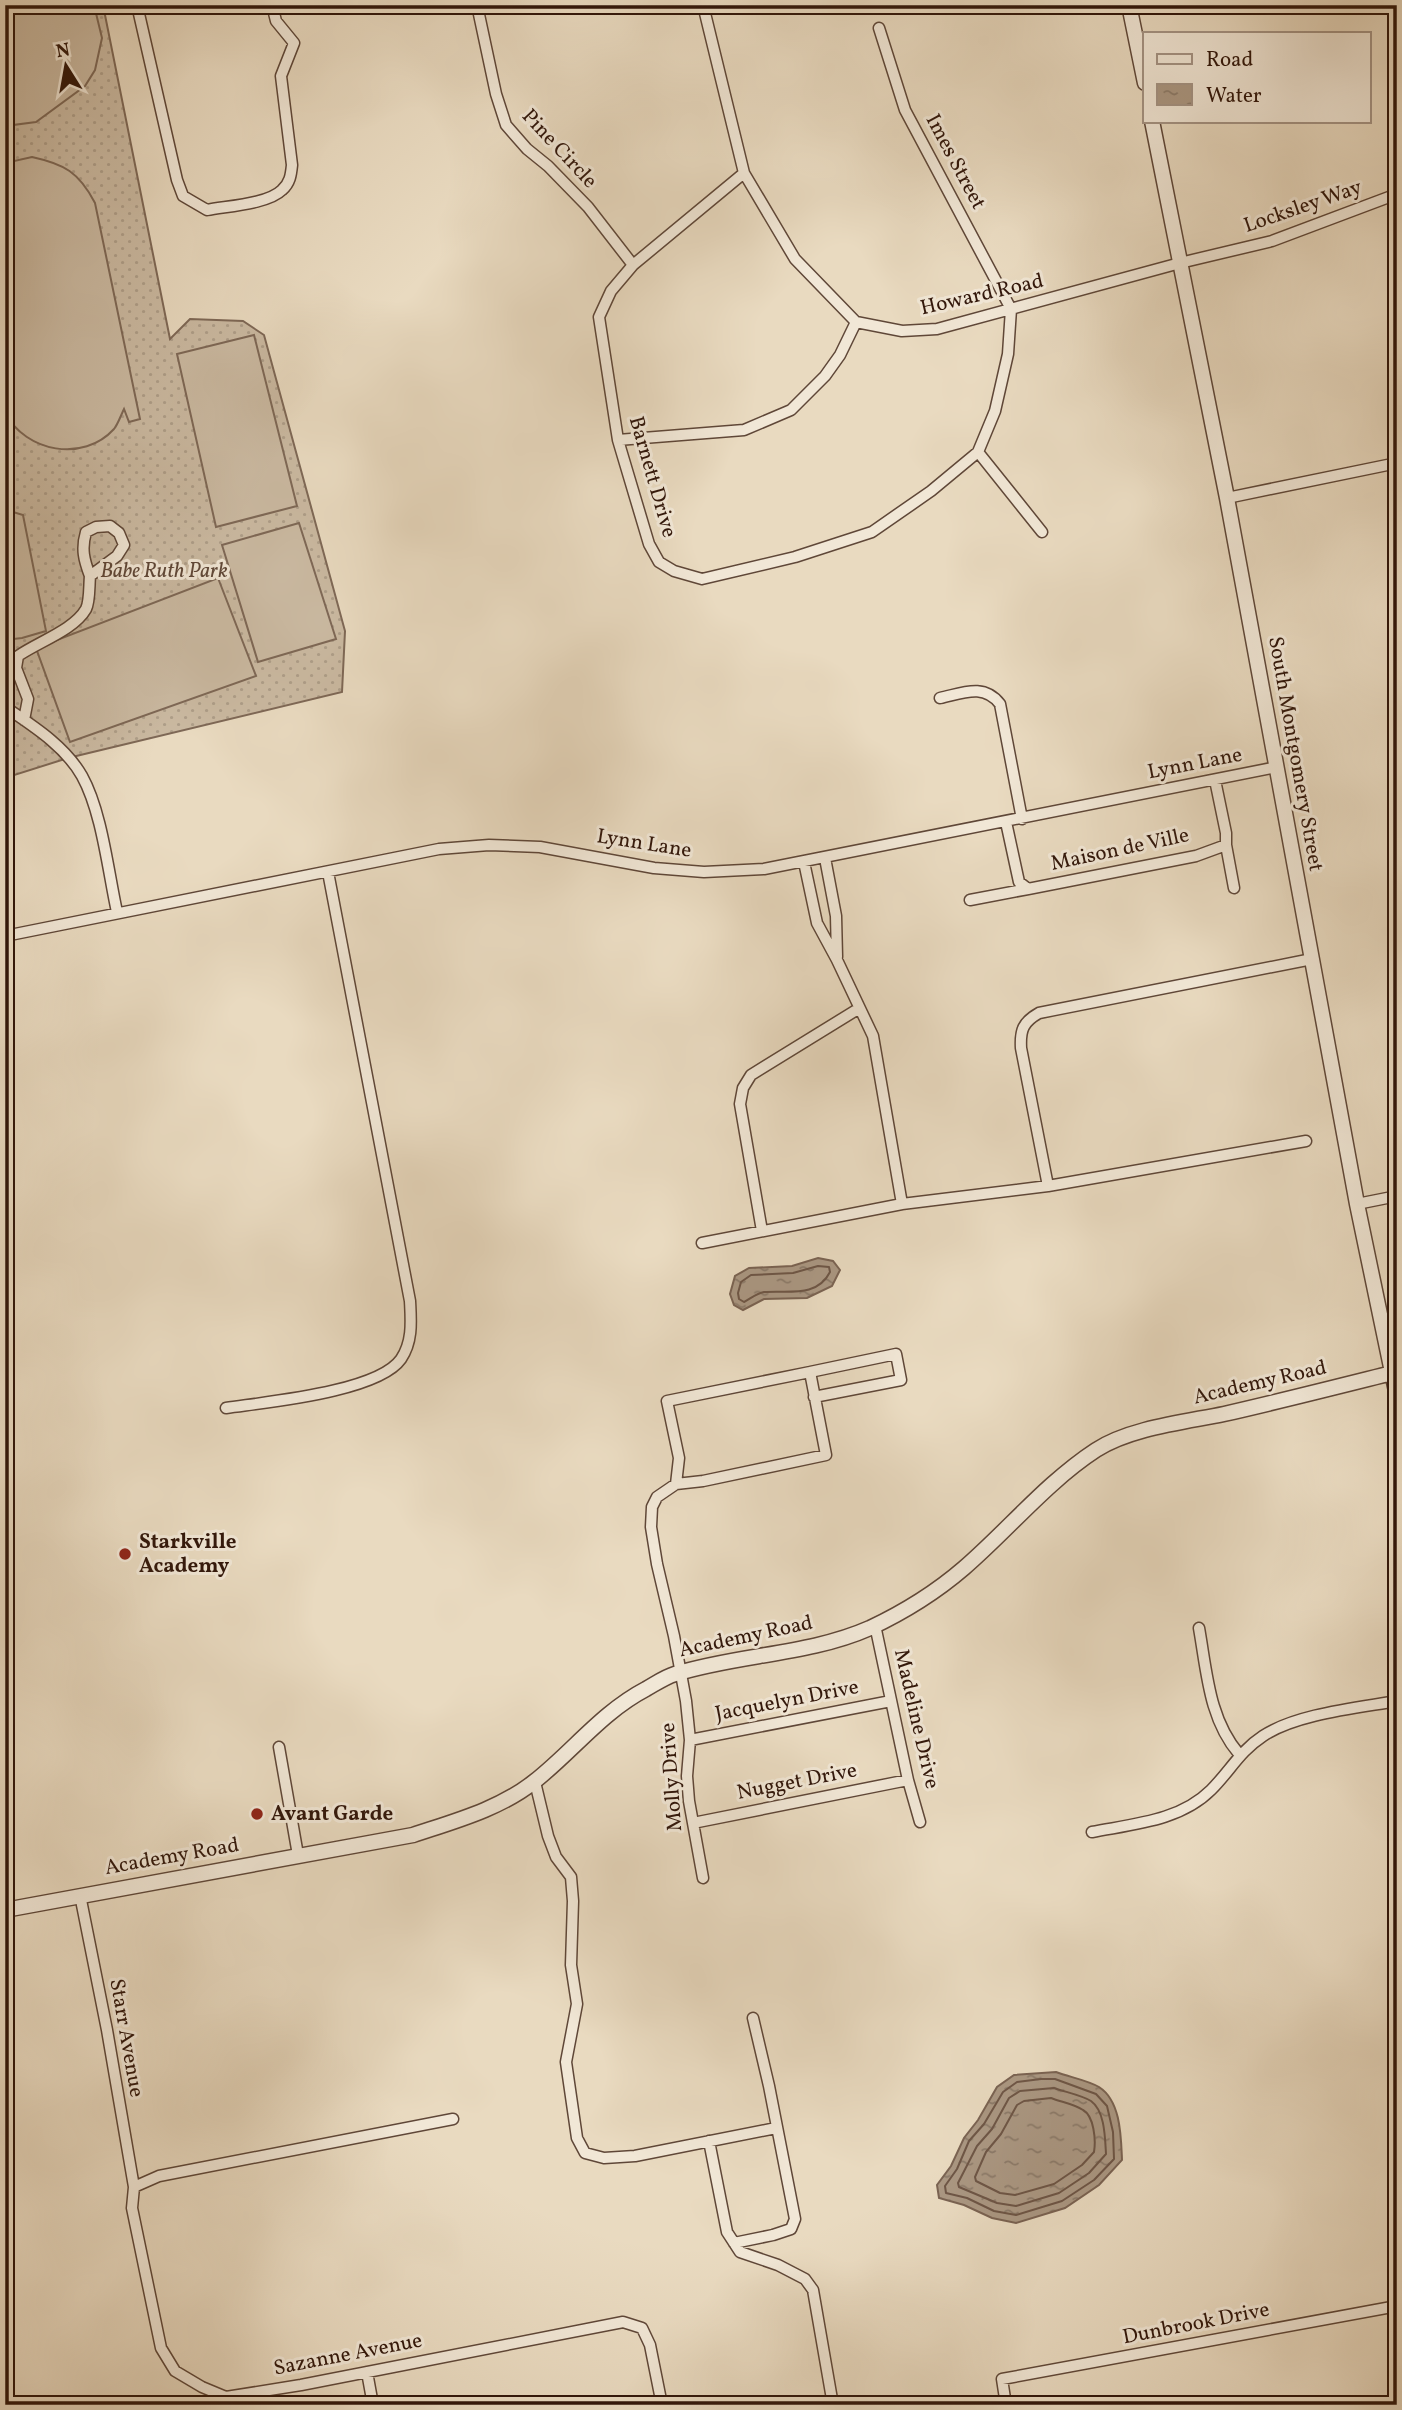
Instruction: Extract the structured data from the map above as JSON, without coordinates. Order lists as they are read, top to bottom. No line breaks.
{"streets":{"street":["Pine Circle","Imes Street","Locksley Way","Howard Road","Barnett Drive","South Montgomery Street","Lynn Lane","Maison de Ville","Academy Road","Jacquelyn Drive","Madeline Drive","Molly Drive","Nugget Drive","Starr Avenue","Dunbrook Drive","Sazanne Avenue"]},"crossings":[["Pine Circle","Barnett Drive"],["Imes Street","Howard Road"],["Imes Street","Barnett Drive"],["Locksley Way","Howard Road"],["Locksley Way","South Montgomery Street"],["Howard Road","Barnett Drive"],["Howard Road","South Montgomery Street"],["South Montgomery Street","Lynn Lane"],["South Montgomery Street","Academy Road"],["Lynn Lane","Maison de Ville"],["Academy Road","Madeline Drive"],["Academy Road","Molly Drive"],["Academy Road","Starr Avenue"],["Jacquelyn Drive","Madeline Drive"],["Jacquelyn Drive","Molly Drive"],["Madeline Drive","Nugget Drive"],["Molly Drive","Nugget Drive"],["Starr Avenue","Sazanne Avenue"]],"parks":["Babe Ruth Park"],"places":["Starkville Academy","Avant Garde"],"legend":["Road","Water"],"north":"top"}
